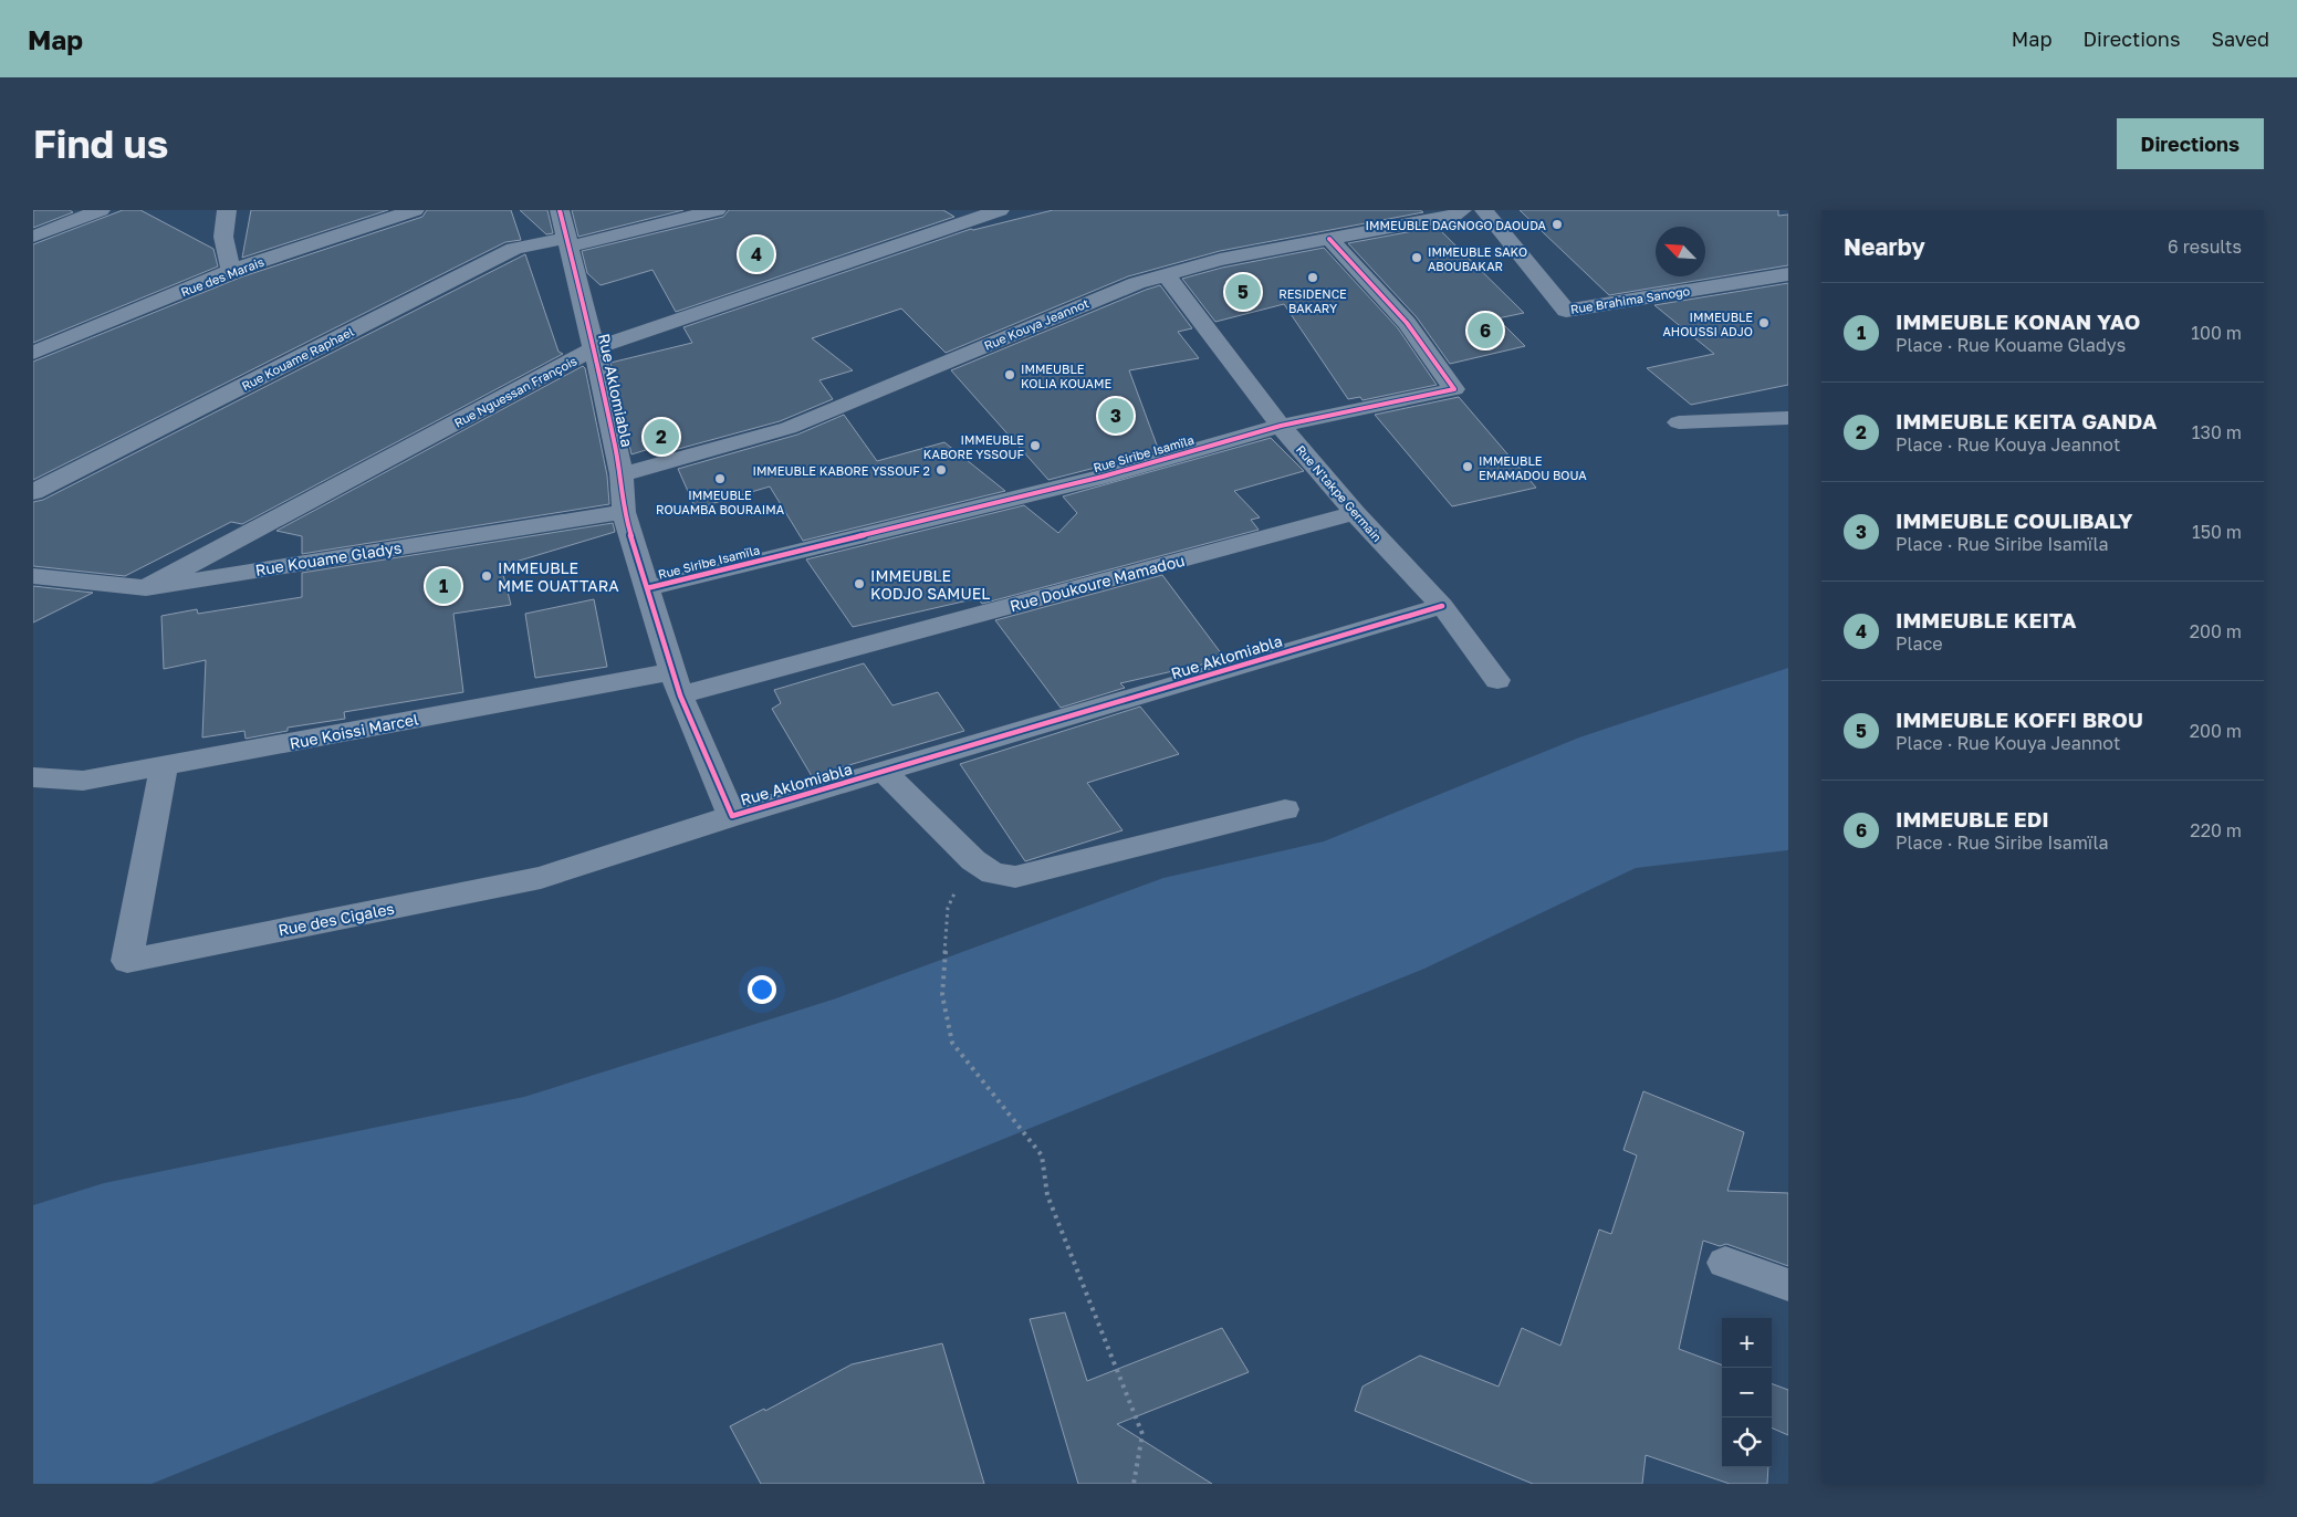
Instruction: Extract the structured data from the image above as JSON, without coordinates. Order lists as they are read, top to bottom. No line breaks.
{"streets":{"street":["Rue des Marais","Rue Brahima Sanogo","Rue Kouya Jeannot","Rue Kouame Raphael","Rue Aklomiabla","Rue Nguessan François","Rue Siribe Isamïla","Rue N'takpe Germain","Rue Kouame Gladys","Rue Doukoure Mamadou","Rue Koissi Marcel","Rue des Cigales"]},"crossings":[["Rue Kouya Jeannot","Rue Aklomiabla"],["Rue Kouya Jeannot","Rue Siribe Isamïla"],["Rue Kouya Jeannot","Rue N'takpe Germain"],["Rue Kouame Raphael","Rue Aklomiabla"],["Rue Aklomiabla","Rue Nguessan François"],["Rue Aklomiabla","Rue Siribe Isamïla"],["Rue Aklomiabla","Rue N'takpe Germain"],["Rue Aklomiabla","Rue Kouame Gladys"],["Rue Aklomiabla","Rue Doukoure Mamadou"],["Rue Aklomiabla","Rue Koissi Marcel"],["Rue Aklomiabla","Rue des Cigales"],["Rue Nguessan François","Rue Kouame Gladys"],["Rue Siribe Isamïla","Rue N'takpe Germain"],["Rue N'takpe Germain","Rue Doukoure Mamadou"],["Rue Doukoure Mamadou","Rue Koissi Marcel"],["Rue Koissi Marcel","Rue des Cigales"]],"places":["IMMEUBLE DAGNOGO DAOUDA","IMMEUBLE SAKO ABOUBAKAR","RESIDENCE BAKARY","IMMEUBLE AHOUSSI ADJO","IMMEUBLE KOLIA KOUAME","IMMEUBLE KABORE YSSOUF","IMMEUBLE EMAMADOU BOUA","IMMEUBLE KABORE YSSOUF 2","IMMEUBLE ROUAMBA BOURAIMA","IMMEUBLE MME OUATTARA","IMMEUBLE KODJO SAMUEL"],"north":"top left","page":{"header":"Map","nav":["Map","Directions","Saved"],"buttons":"Directions","title":"Find us","heading":["Nearby","6 results"],"pins":["4","5","6","3","2","1"],"list":[{"mark":"1","name":"IMMEUBLE KONAN YAO","note":"Place · Rue Kouame Gladys","value":"100 m"},{"mark":"2","name":"IMMEUBLE KEITA GANDA","note":"Place · Rue Kouya Jeannot","value":"130 m"},{"mark":"3","name":"IMMEUBLE COULIBALY","note":"Place · Rue Siribe Isamïla","value":"150 m"},{"mark":"4","name":"IMMEUBLE KEITA","note":"Place","value":"200 m"},{"mark":"5","name":"IMMEUBLE KOFFI BROU","note":"Place · Rue Kouya Jeannot","value":"200 m"},{"mark":"6","name":"IMMEUBLE EDI","note":"Place · Rue Siribe Isamïla","value":"220 m"}],"map_buttons":["+","−"]}}
